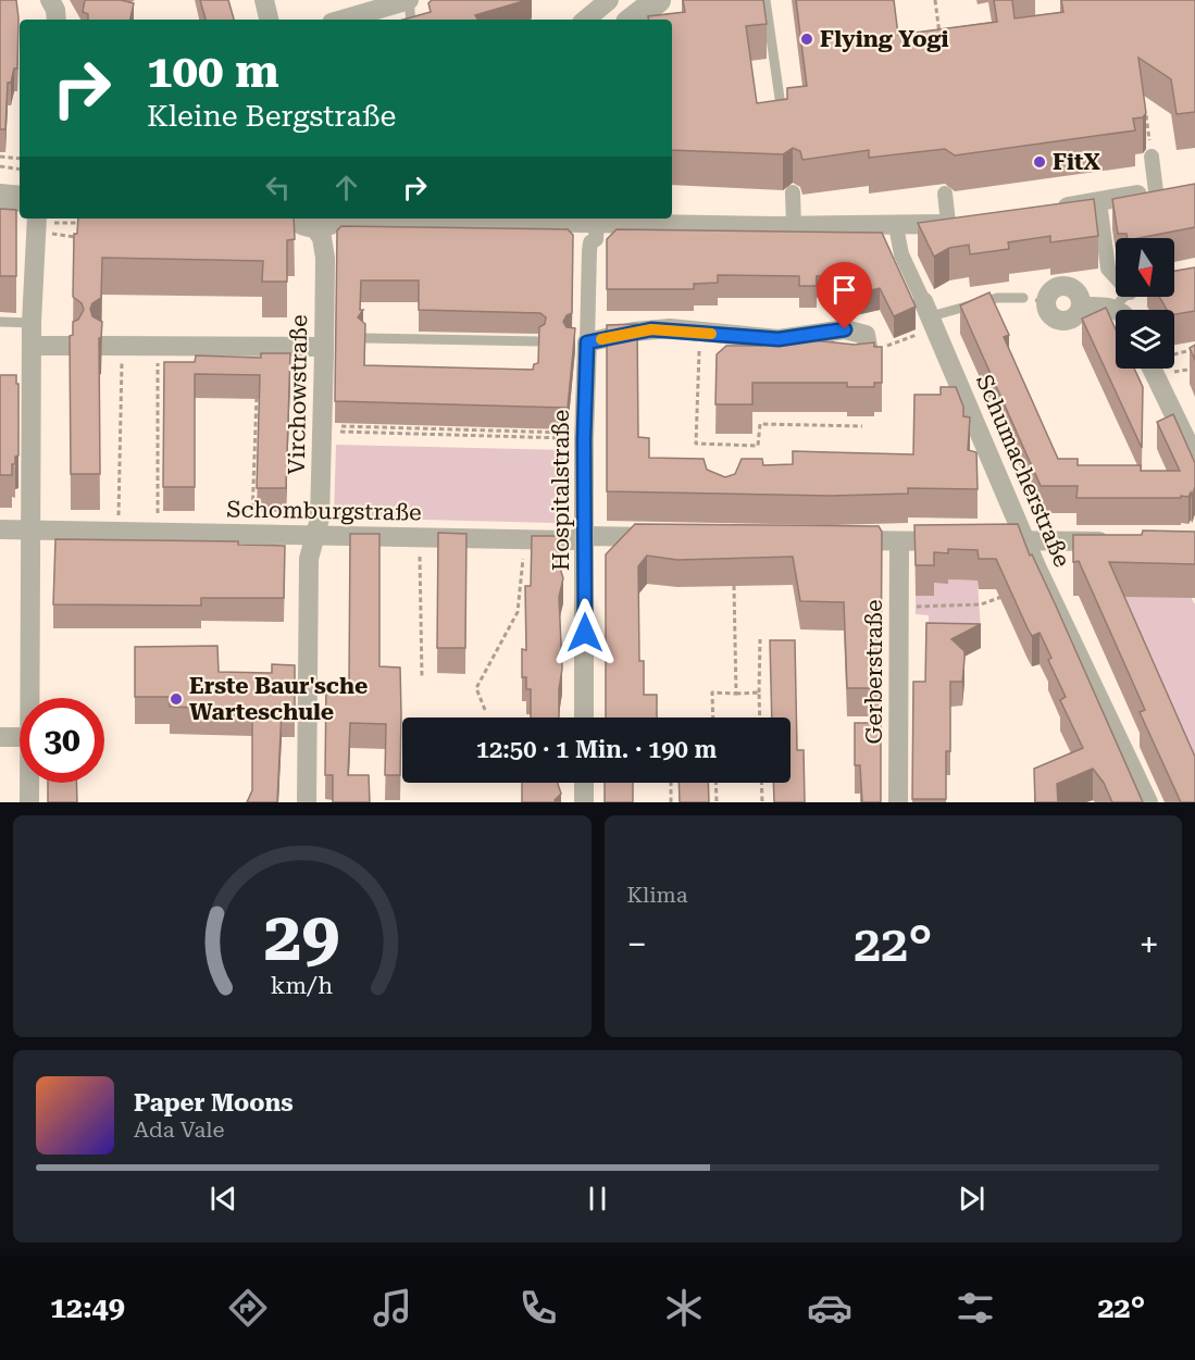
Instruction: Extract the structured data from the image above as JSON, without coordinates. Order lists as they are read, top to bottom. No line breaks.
{"streets":{"street":["Virchowstraße","Schumacherstraße","Hospitalstraße","Schomburgstraße","Gerberstraße"]},"crossings":[["Virchowstraße","Schomburgstraße"],["Hospitalstraße","Schomburgstraße"]],"places":["Flying Yogi","FitX","Erste Baur'sche Warteschule"],"north":"bottom","page":{"turn":["100 m","Kleine Bergstraße"],"limit":"30","trip":"12:50 · 1 Min. · 190 m","tile":"Klima","heat":["−","22°","+"],"song":["Paper Moons","Ada Vale"],"tabs":["12:49","22°"],"gauge":["29","km/h"]}}
